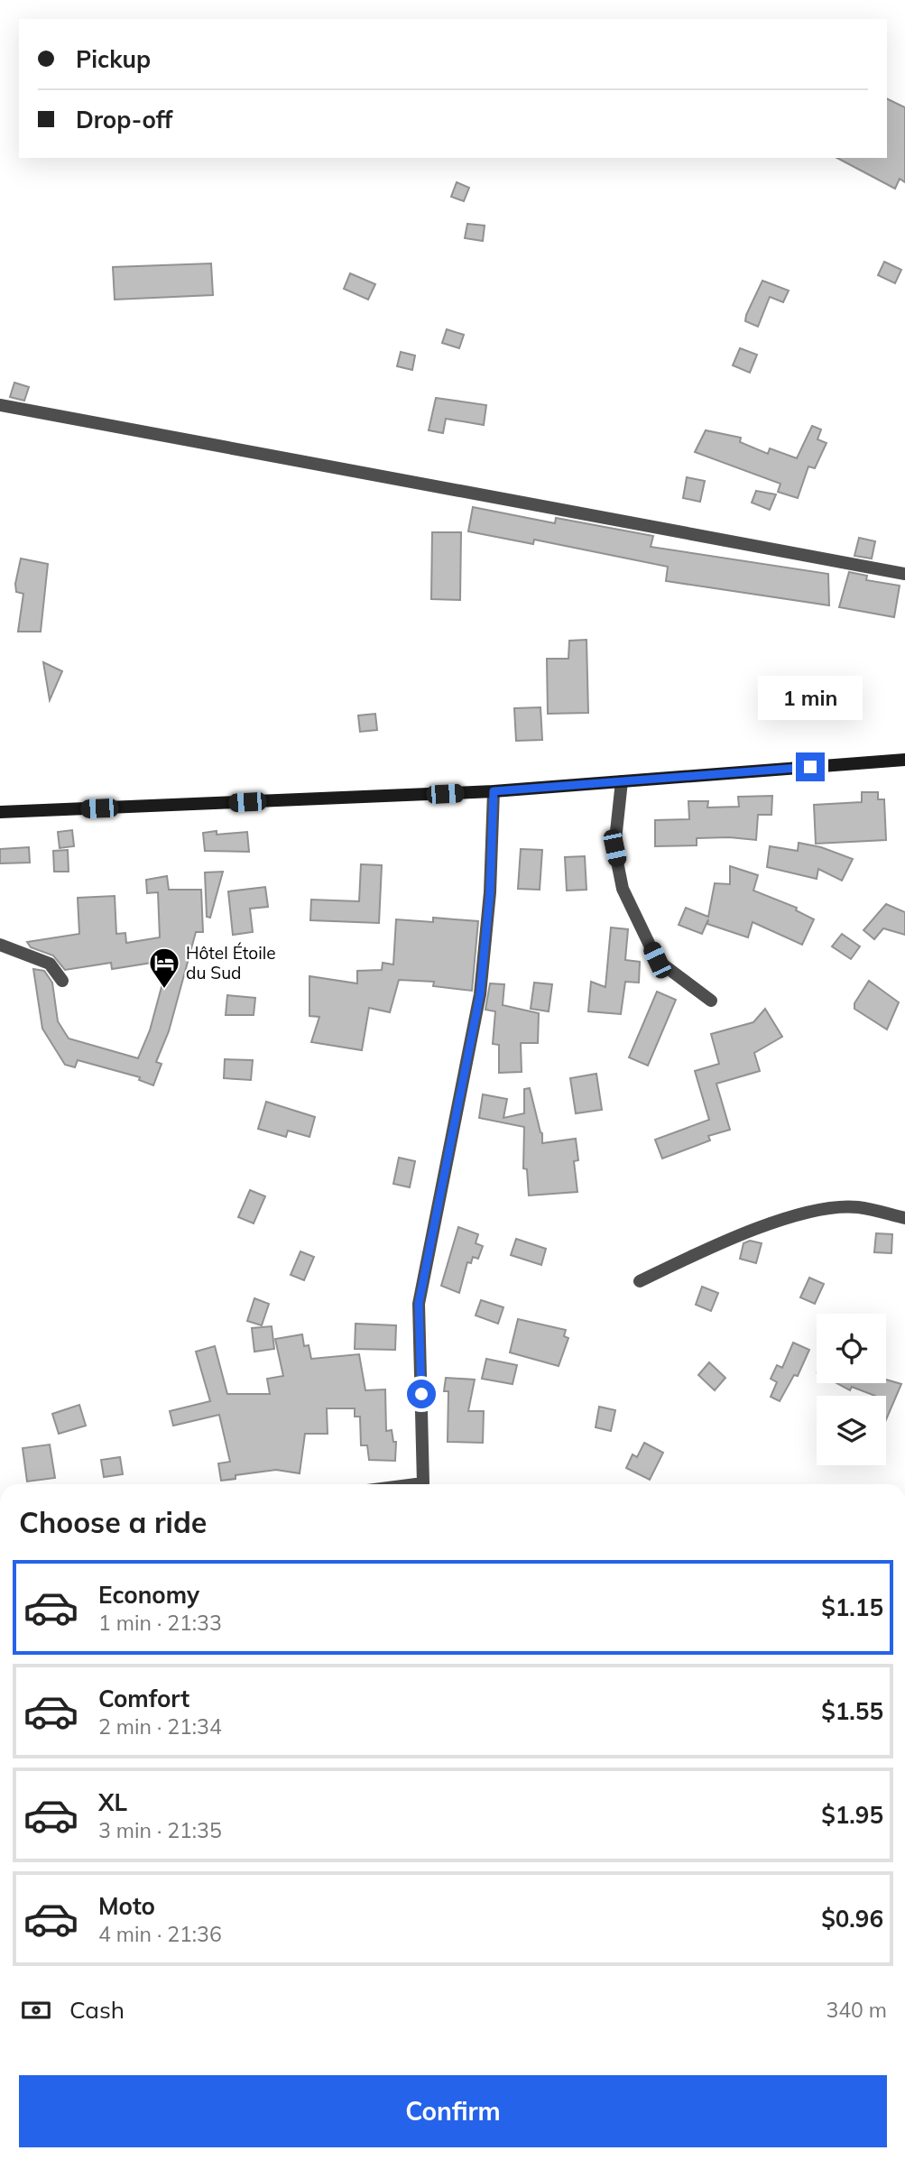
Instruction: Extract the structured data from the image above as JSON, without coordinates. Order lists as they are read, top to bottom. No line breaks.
{"places":{"hotel":["Hôtel Étoile du Sud"]},"page":{"banner":["Pickup","Drop-off"],"bubble":"1 min","heading":"Choose a ride","list":[{"name":"Economy","note":"1 min · 21:33","value":"$1.15"},{"name":"Comfort","note":"2 min · 21:34","value":"$1.55"},{"name":"XL","note":"3 min · 21:35","value":"$1.95"},{"name":"Moto","note":"4 min · 21:36","value":"$0.96"}],"pay":["Cash","340 m"],"buttons":"Confirm"}}
